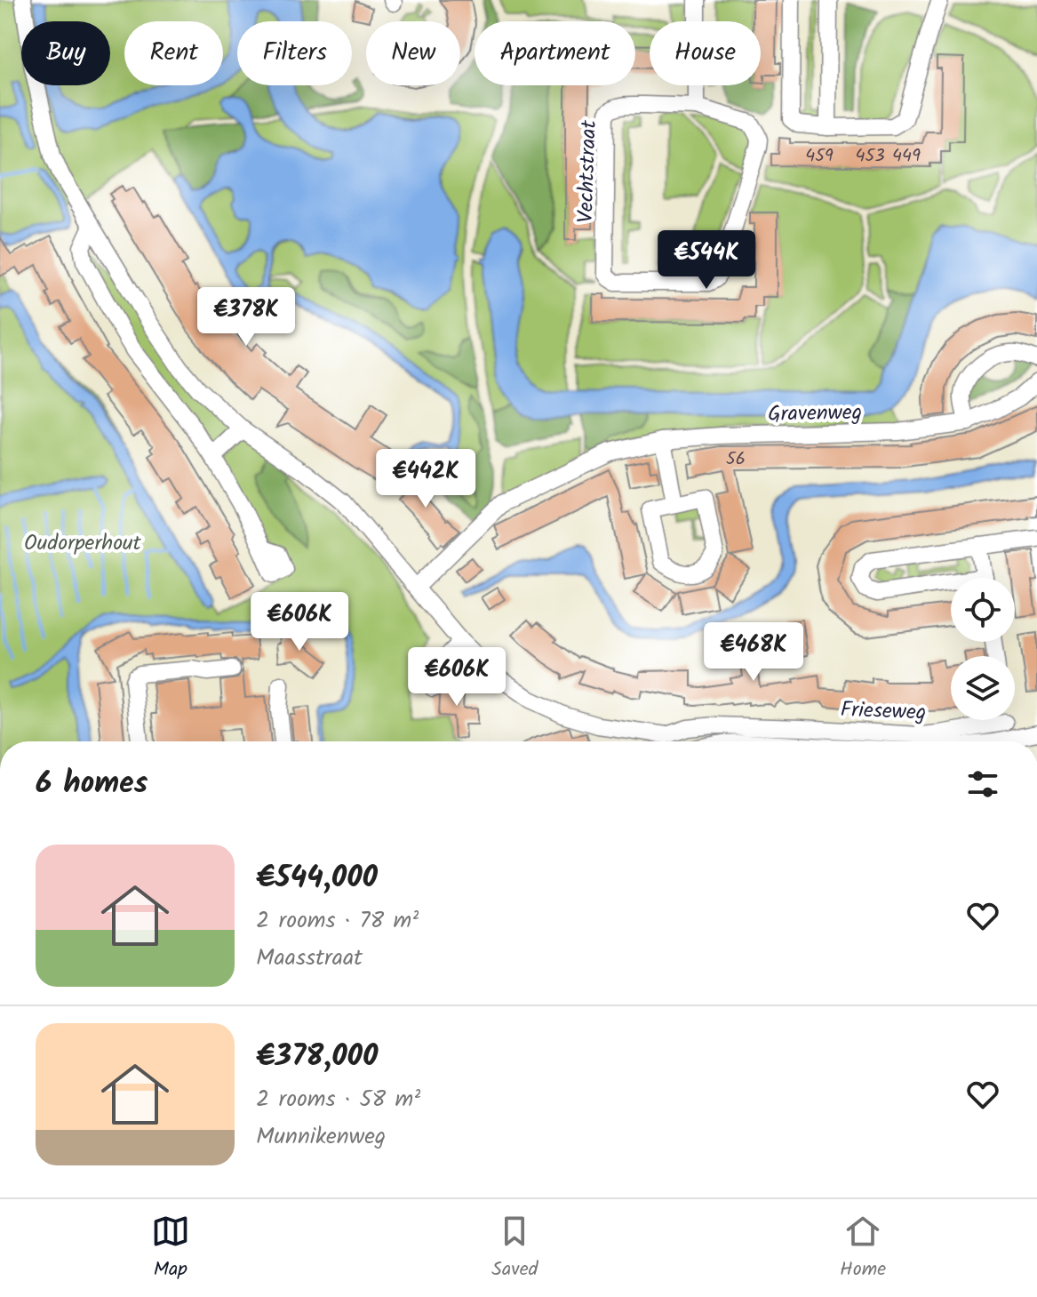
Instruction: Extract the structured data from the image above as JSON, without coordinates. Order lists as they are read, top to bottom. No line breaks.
{"streets":{"street":["Vechtstraat","Gravenweg","Frieseweg"]},"parks":["Oudorperhout"],"house_numbers":["459","453","449","56"],"page":{"chip":["Buy","Rent","Filters","New","Apartment","House"],"price":["€544K","€378K","€442K","€606K","€468K","€606K"],"heading":"6 homes","list":[{"name":"€544,000","note":"2 rooms · 78 m² · Maasstraat"},{"name":"€378,000","note":"2 rooms · 58 m² · Munnikenweg"}],"tabs":["Map","Saved","Home"]}}
